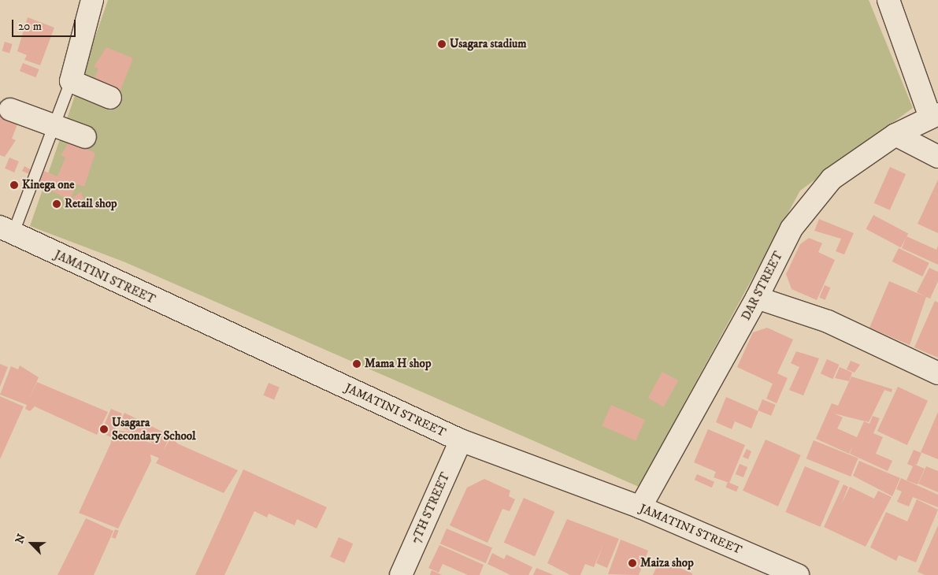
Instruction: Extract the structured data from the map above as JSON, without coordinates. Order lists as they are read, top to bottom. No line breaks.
{"streets":{"street":["JAMATINI STREET","DAR STREET","7TH STREET"]},"crossings":[["JAMATINI STREET","DAR STREET"],["JAMATINI STREET","7TH STREET"]],"places":["Usagara stadium","Kinega one","Retail shop","Mama H shop","Usagara Secondary School","Maiza shop"],"scale_bar":"20 m","north":"top left"}
